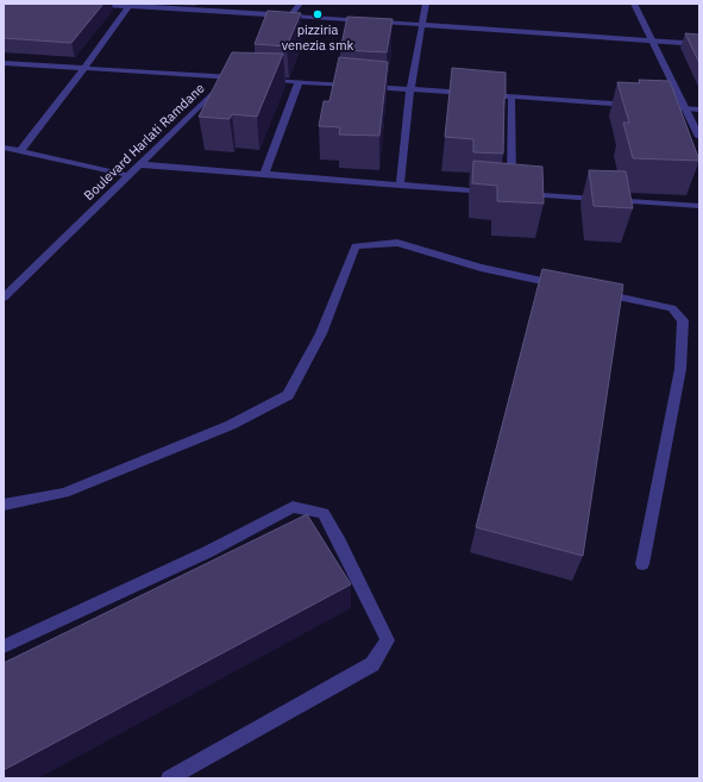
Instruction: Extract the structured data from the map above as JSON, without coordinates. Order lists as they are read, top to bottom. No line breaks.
{"streets":{"street":["Boulevard Harlati Ramdane"]},"places":["pizziria venezia smk"]}
